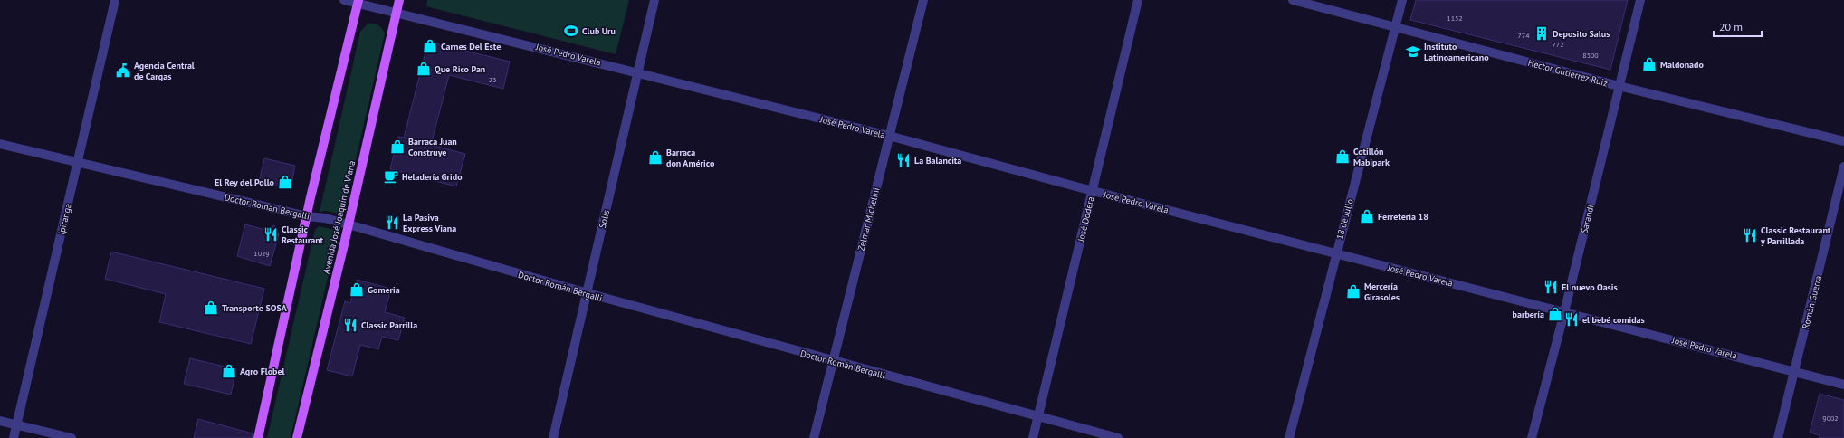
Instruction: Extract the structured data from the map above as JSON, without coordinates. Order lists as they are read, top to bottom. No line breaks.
{"streets":{"main road":["Avenida José Joaquín de Viana"],"street":["José Pedro Varela","Héctor Gutierrez Ruiz","Doctor Román Bergalli","Ipiranga","Solís","Zelmar Michelini","José Dodera","18 de Julio","Sarandí","Román Guerra"]},"crossings":[["José Pedro Varela","Avenida José Joaquín de Viana"],["José Pedro Varela","Solís"],["José Pedro Varela","Zelmar Michelini"],["José Pedro Varela","José Dodera"],["José Pedro Varela","18 de Julio"],["José Pedro Varela","Sarandí"],["José Pedro Varela","Román Guerra"],["Héctor Gutierrez Ruiz","18 de Julio"],["Héctor Gutierrez Ruiz","Sarandí"],["Doctor Román Bergalli","Avenida José Joaquín de Viana"],["Doctor Román Bergalli","Ipiranga"],["Doctor Román Bergalli","Solís"],["Doctor Román Bergalli","Zelmar Michelini"],["Doctor Román Bergalli","José Dodera"]],"places":{"sports":["Club Uru"],"building":["Deposito Salus"],"shop":["Carnes Del Este","Maldonado","Que Rico Pan","Barraca Juan Construye","Cotillón Mabipark","Barraca don Américo","El Rey del Pollo","Ferretería 18","Gomeria","Mercería Girasoles","Transporte SOSA","barbería","Agro Flobel"],"school or university":["Instituto Latinoamericano"],"public building":["Agencia Central de Cargas"],"restaurant":["La Balancita","La Pasiva Express Viana","Classic Restaurant","Classic Restaurant y Parrillada","El nuevo Oasis","el bebé comidas","Classic Parrilla"],"cafe":["Heladería Grido"]},"house_numbers":["1152","774","772","8500","23","1029","9002"],"scale_bar":"20 m"}
